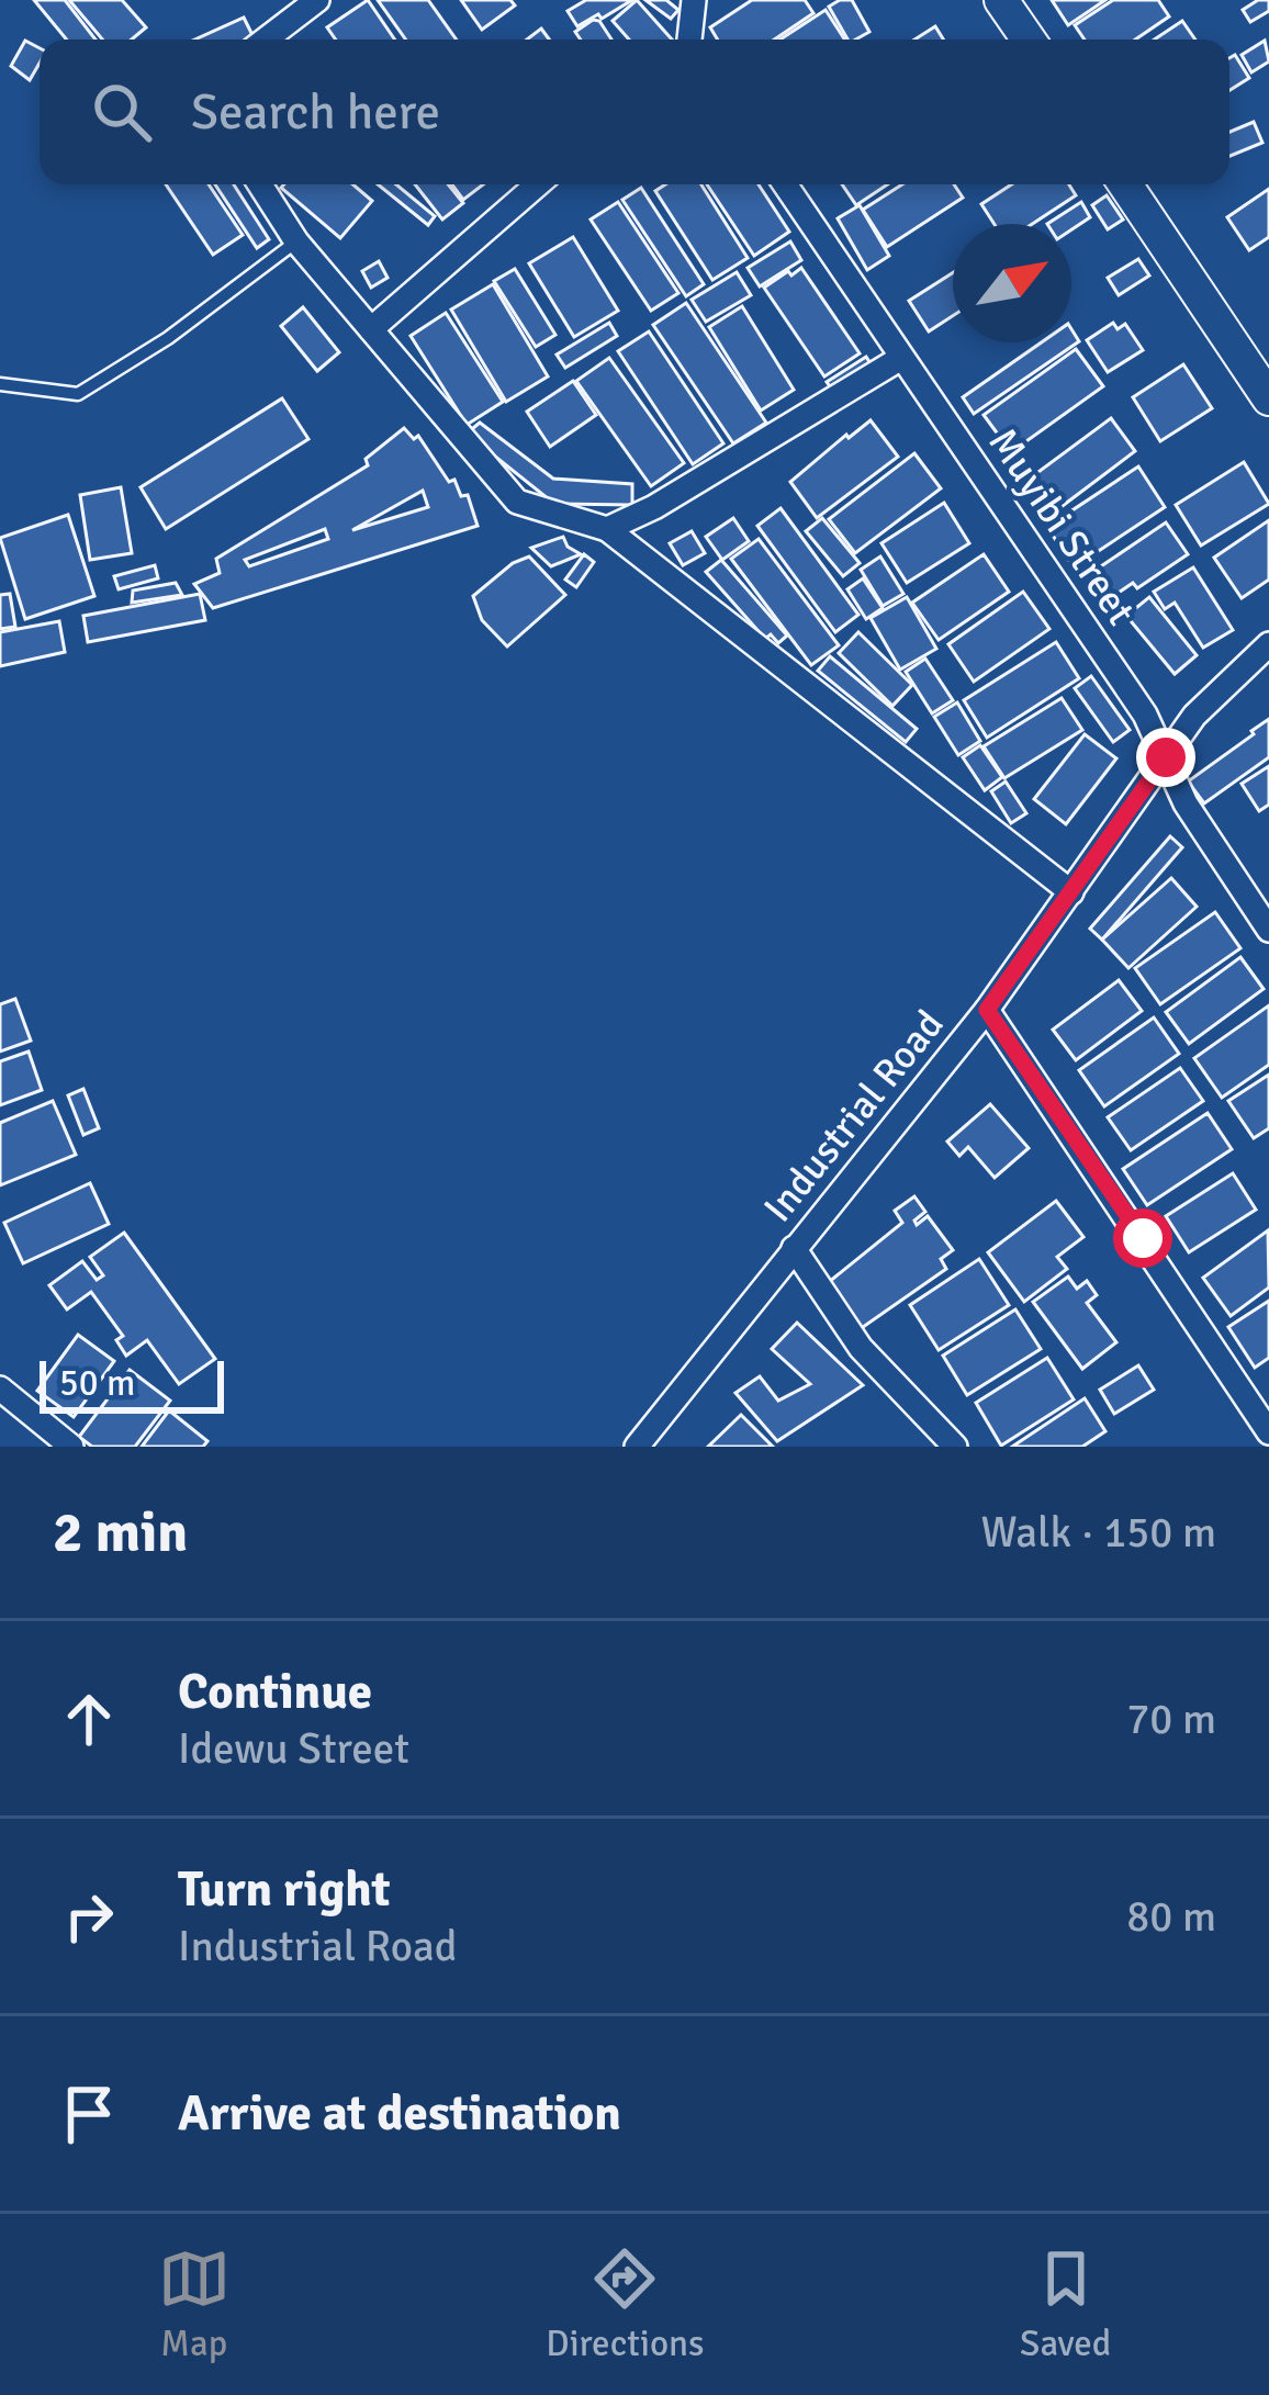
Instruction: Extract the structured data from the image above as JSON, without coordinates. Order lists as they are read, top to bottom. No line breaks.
{"streets":{"street":["Muyibi Street","Industrial Road"]},"crossings":[["Muyibi Street","Industrial Road"]],"scale_bar":"50 m","north":"top right","page":{"search":"Search here","scale":"50 m","heading":["2 min","Walk · 150 m"],"list":[["Continue","Idewu Street","70 m"],["Turn right","Industrial Road","80 m"],"Arrive at destination"],"nav":["Map","Directions","Saved"]}}
